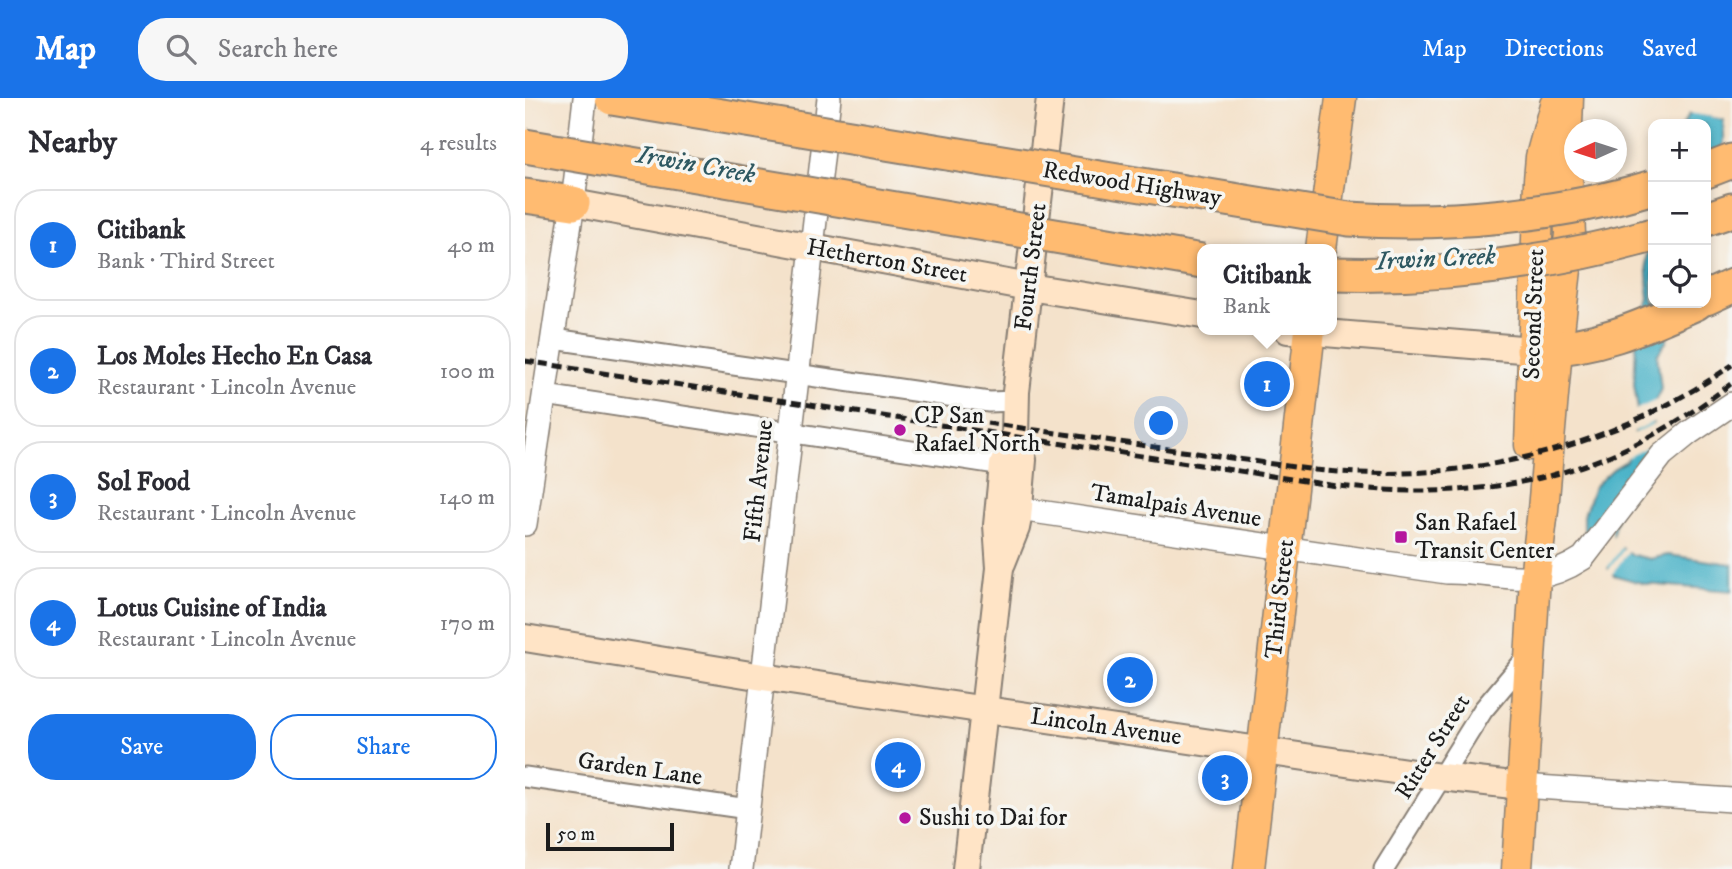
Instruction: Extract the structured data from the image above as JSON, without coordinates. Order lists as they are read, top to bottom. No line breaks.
{"streets":{"highway":["Redwood Highway"],"main road":["Hetherton Street","Fourth Street","Second Street","Third Street","Lincoln Avenue"],"street":["Fifth Avenue","Tamalpais Avenue","Ritter Street","Garden Lane"]},"crossings":[["Hetherton Street","Fourth Street"],["Hetherton Street","Fifth Avenue"],["Fourth Street","Tamalpais Avenue"],["Fourth Street","Lincoln Avenue"],["Second Street","Tamalpais Avenue"],["Second Street","Lincoln Avenue"],["Second Street","Ritter Street"],["Fifth Avenue","Lincoln Avenue"],["Fifth Avenue","Garden Lane"],["Tamalpais Avenue","Third Street"],["Third Street","Lincoln Avenue"],["Lincoln Avenue","Ritter Street"]],"water":["Irwin Creek"],"places":{"other":["CP San Rafael North","Sushi to Dai for"],"transit":["San Rafael Transit Center"]},"scale_bar":"50 m","north":"left","page":{"header":"Map","search":"Search here","nav":["Map","Directions","Saved"],"heading":["Nearby","4 results"],"map_buttons":["+","−"],"list":[{"mark":"1","name":"Citibank","note":"Bank · Third Street","value":"40 m"},{"mark":"2","name":"Los Moles Hecho En Casa","note":"Restaurant · Lincoln Avenue","value":"100 m"},{"mark":"3","name":"Sol Food","note":"Restaurant · Lincoln Avenue","value":"140 m"},{"mark":"4","name":"Lotus Cuisine of India","note":"Restaurant · Lincoln Avenue","value":"170 m"}],"popup":["Citibank","Bank"],"pins":["1","2","4","3"],"buttons":["Save","Share"],"scale":"50 m"}}
